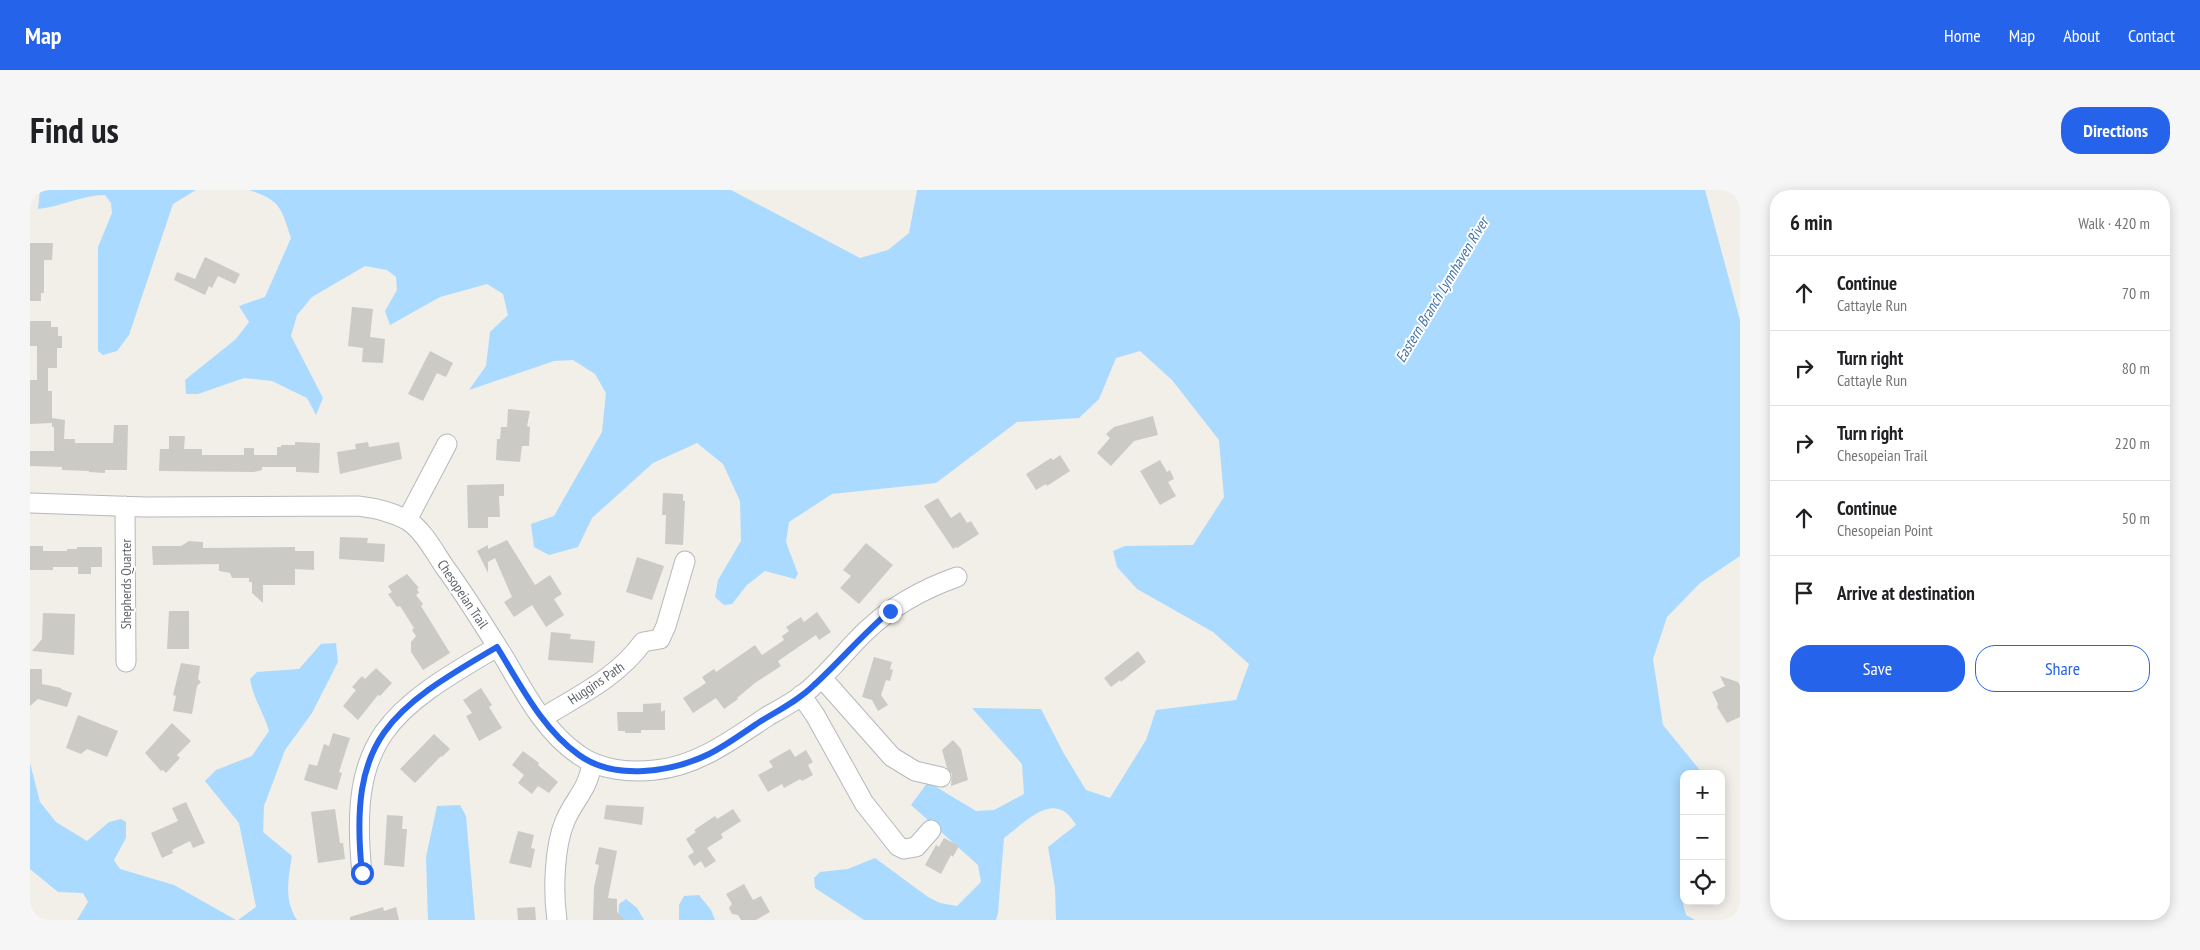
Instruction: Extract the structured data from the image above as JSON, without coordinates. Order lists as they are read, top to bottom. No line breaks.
{"streets":{"street":["Shepherds Quarter","Chesopeian Trail","Huggins Path"]},"crossings":[["Shepherds Quarter","Chesopeian Trail"],["Chesopeian Trail","Huggins Path"]],"water":["Eastern Branch Lynnhaven River"],"page":{"header":"Map","nav":["Home","Map","About","Contact"],"title":"Find us","buttons":["Directions",["Save","Share"]],"heading":["6 min","Walk · 420 m"],"list":[["Continue","Cattayle Run","70 m"],["Turn right","Cattayle Run","80 m"],["Turn right","Chesopeian Trail","220 m"],["Continue","Chesopeian Point","50 m"],"Arrive at destination"],"map_buttons":["+","−"]}}
